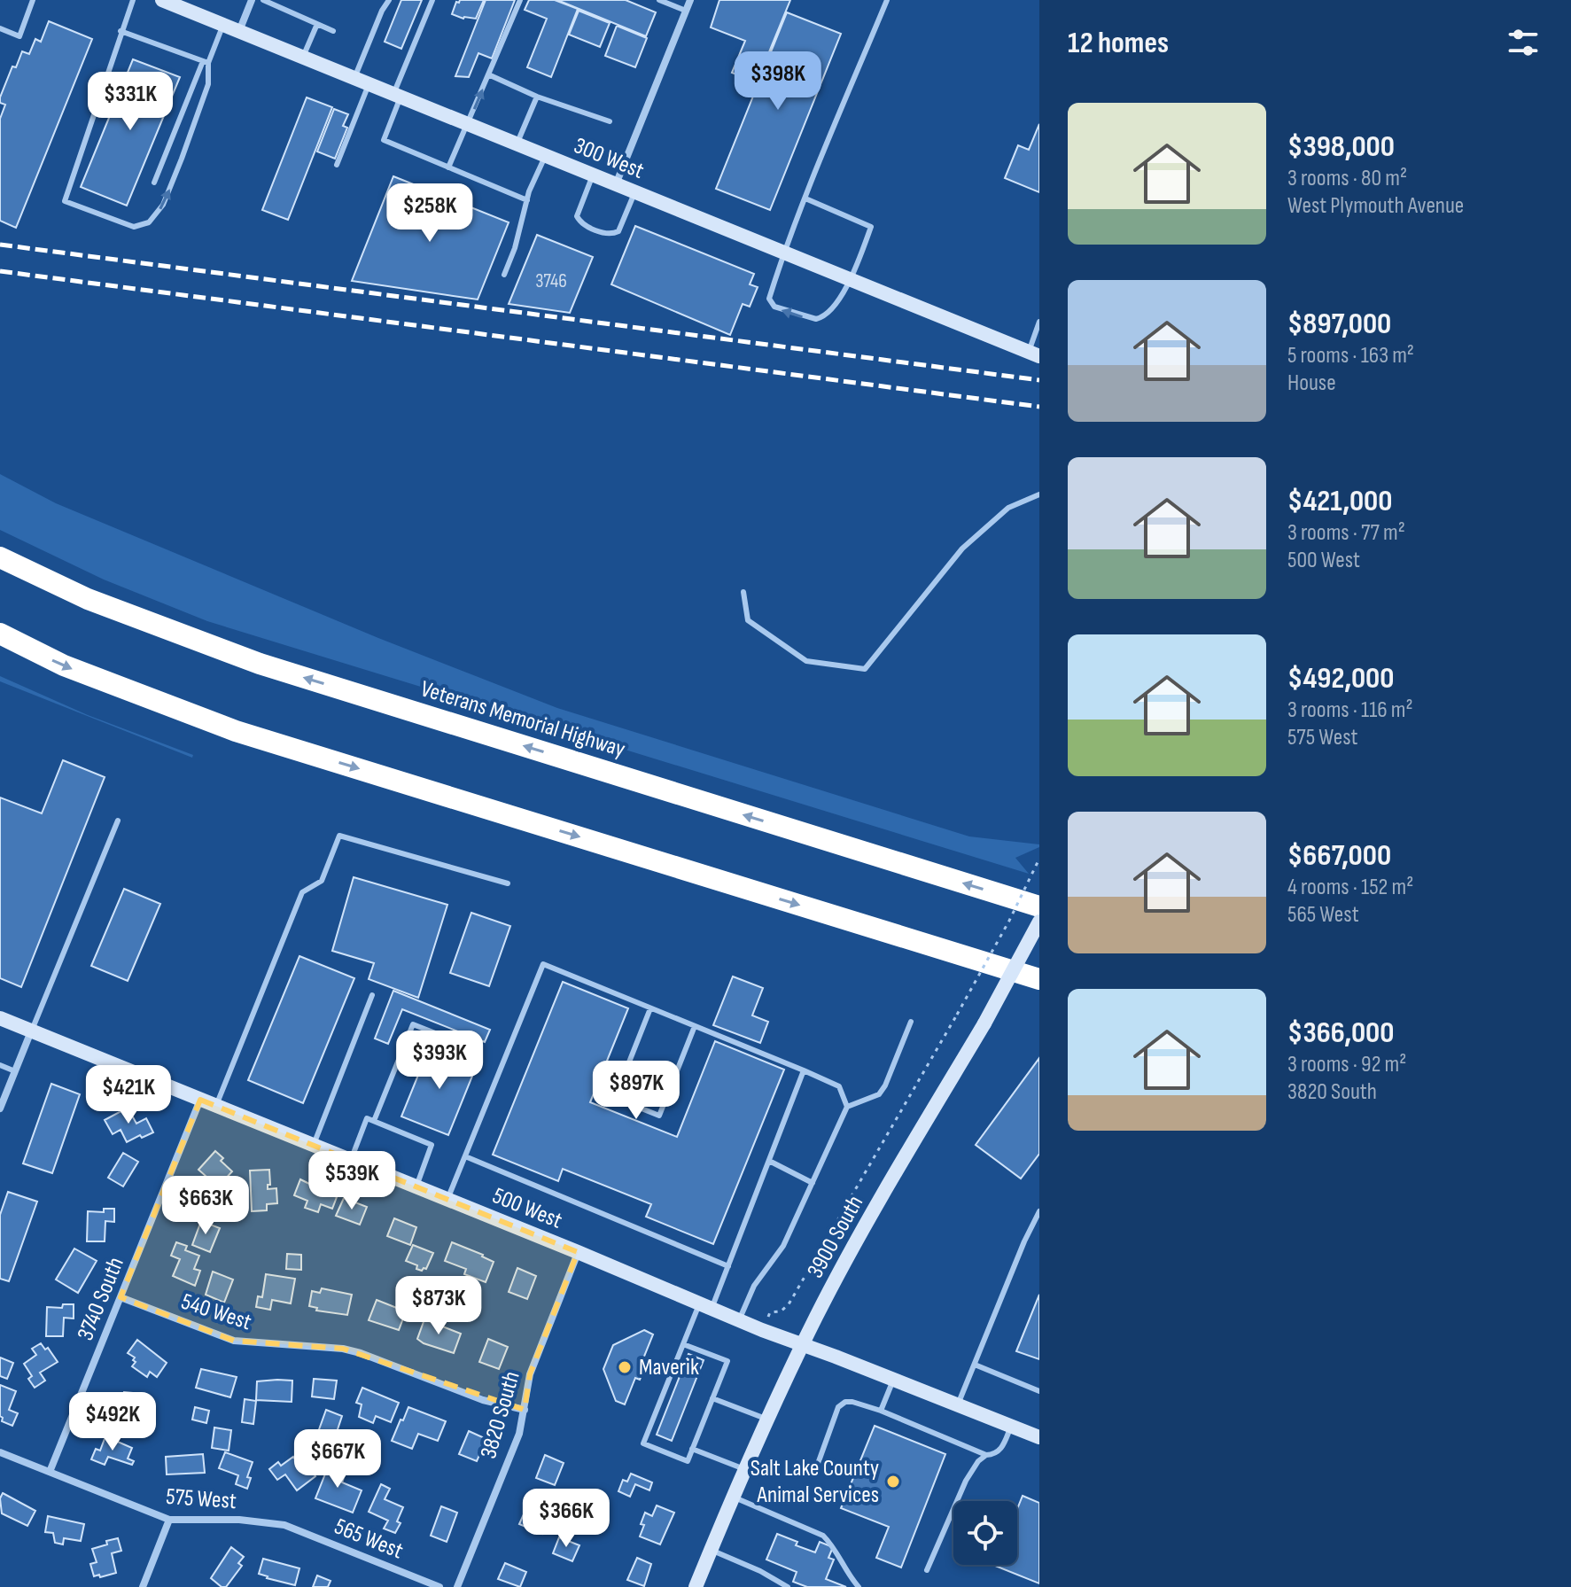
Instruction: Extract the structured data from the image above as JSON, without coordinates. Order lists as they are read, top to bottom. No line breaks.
{"streets":{"highway":["Veterans Memorial Highway"],"main road":["300 West","500 West","3900 South"],"street":["3740 South","540 West","3820 South","575 West","565 West"]},"crossings":[["500 West","3900 South"],["500 West","3740 South"],["500 West","3820 South"],["3740 South","540 West"],["3740 South","575 West"],["540 West","3820 South"],["575 West","565 West"]],"places":["Maverik","Salt Lake County Animal Services"],"house_numbers":["3746"],"page":{"heading":"12 homes","price":["$398K","$331K","$258K","$393K","$897K","$421K","$539K","$663K","$873K","$492K","$667K","$366K"],"list":[{"name":"$398,000","note":"3 rooms · 80 m² · West Plymouth Avenue"},{"name":"$897,000","note":"5 rooms · 163 m² · House"},{"name":"$421,000","note":"3 rooms · 77 m² · 500 West"},{"name":"$492,000","note":"3 rooms · 116 m² · 575 West"},{"name":"$667,000","note":"4 rooms · 152 m² · 565 West"},{"name":"$366,000","note":"3 rooms · 92 m² · 3820 South"}]}}
